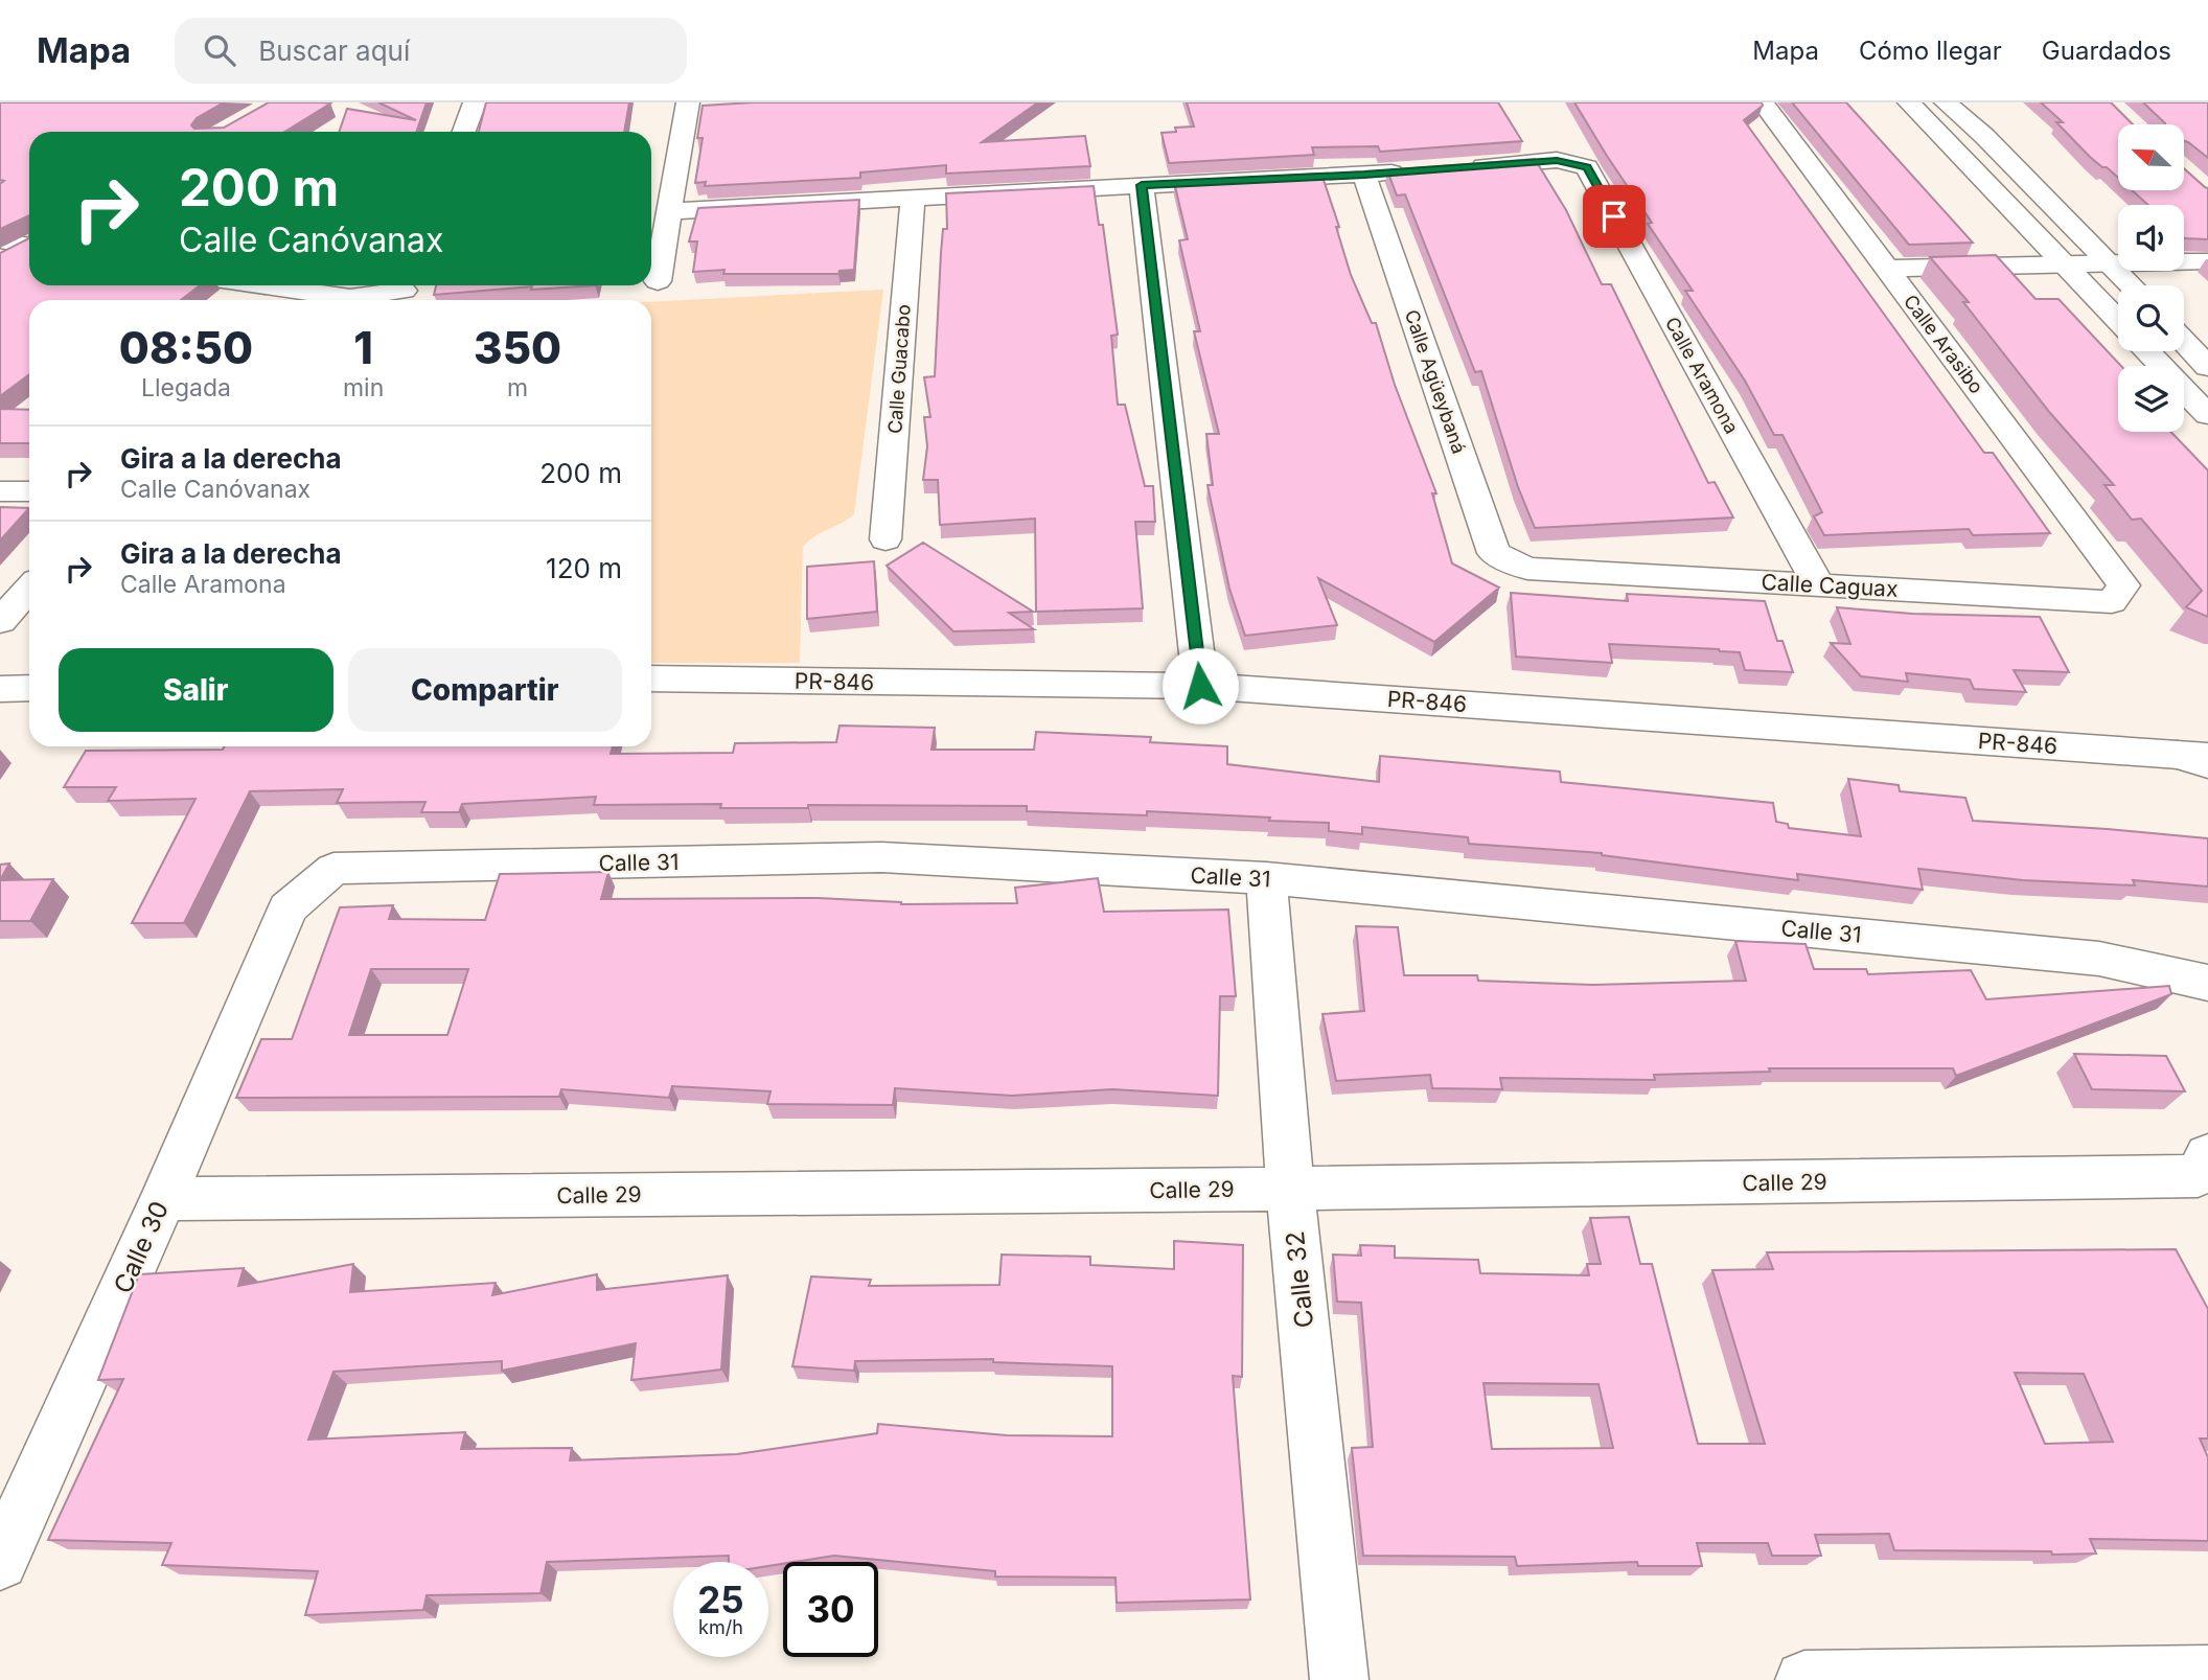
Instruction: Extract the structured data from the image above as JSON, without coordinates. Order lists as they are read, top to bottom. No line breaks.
{"streets":{"street":["Calle Arasibo","Calle Guacabo","Calle Aramona","Calle Agüeybaná","Calle Caguax","PR-846","Calle 31","Calle 29","Calle 30","Calle 32"]},"crossings":[["Calle Arasibo","Calle Caguax"],["Calle Aramona","Calle Caguax"],["Calle Agüeybaná","Calle Caguax"],["Calle 31","Calle 30"],["Calle 31","Calle 32"],["Calle 29","Calle 30"],["Calle 29","Calle 32"]],"north":"top left","page":{"header":"Mapa","search":"Buscar aquí","nav":["Mapa","Cómo llegar","Guardados"],"turn":["200 m","Calle Canóvanax"],"eta":["08:50","Llegada","1","min","350","m"],"list":[{"name":"Gira a la derecha","note":"Calle Canóvanax","value":"200 m"},{"name":"Gira a la derecha","note":"Calle Aramona","value":"120 m"}],"buttons":["Salir","Compartir"],"speed":"25 km/h","limit":"30"}}
